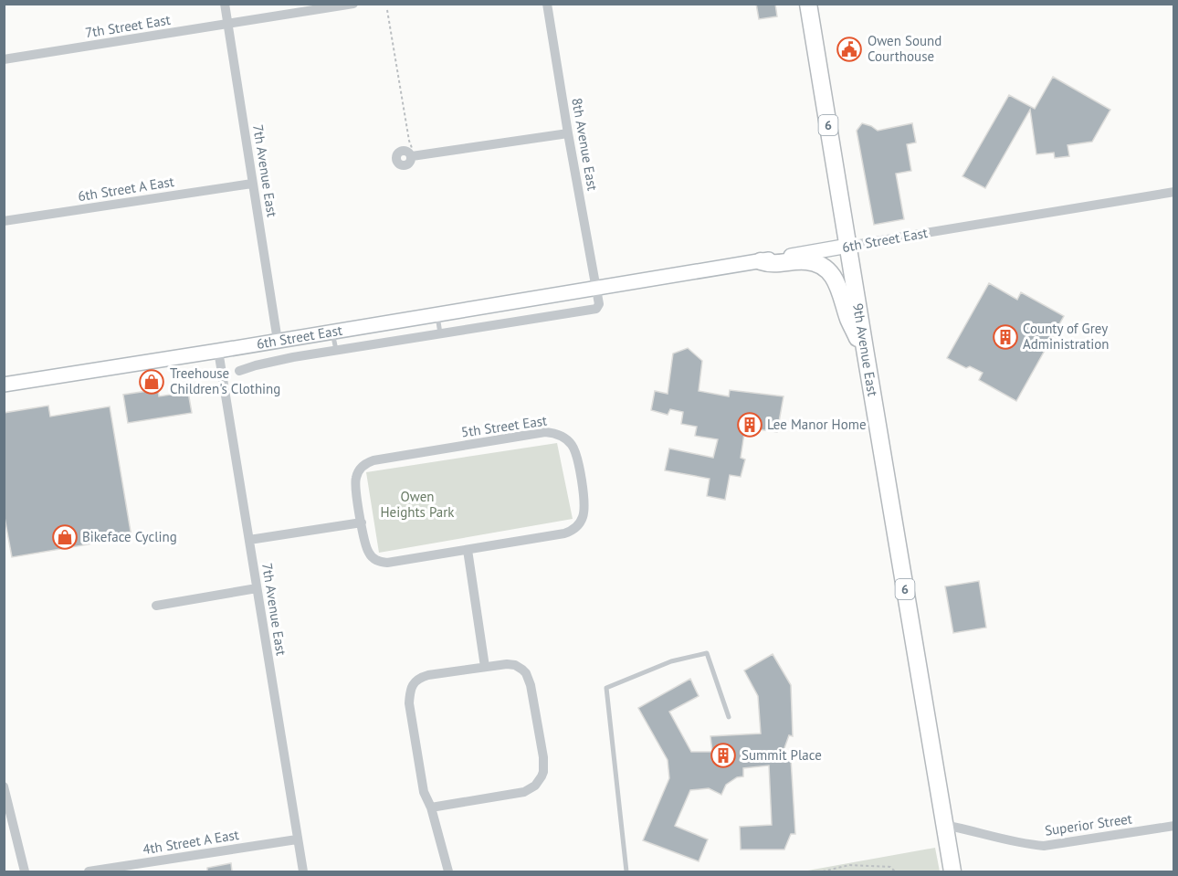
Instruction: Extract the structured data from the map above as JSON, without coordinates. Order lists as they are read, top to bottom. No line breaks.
{"streets":{"highway":["6","9th Avenue East"],"main road":["6th Street East"],"street":["7th Street East","8th Avenue East","7th Avenue East","6th Street A East","5th Street East","Superior Street","4th Street A East"]},"crossings":[["7th Street East","7th Avenue East"],["6","9th Avenue East"],["6","Superior Street"],["8th Avenue East","6th Street East"],["7th Avenue East","6th Street A East"],["7th Avenue East","6th Street East"],["7th Avenue East","4th Street A East"],["6th Street East","9th Avenue East"],["9th Avenue East","Superior Street"]],"parks":["Owen Heights Park"],"places":{"public building":["Owen Sound Courthouse"],"building":["County of Grey Administration","Lee Manor Home","Summit Place"],"shop":["Treehouse Children's Clothing","Bikeface Cycling"]}}
